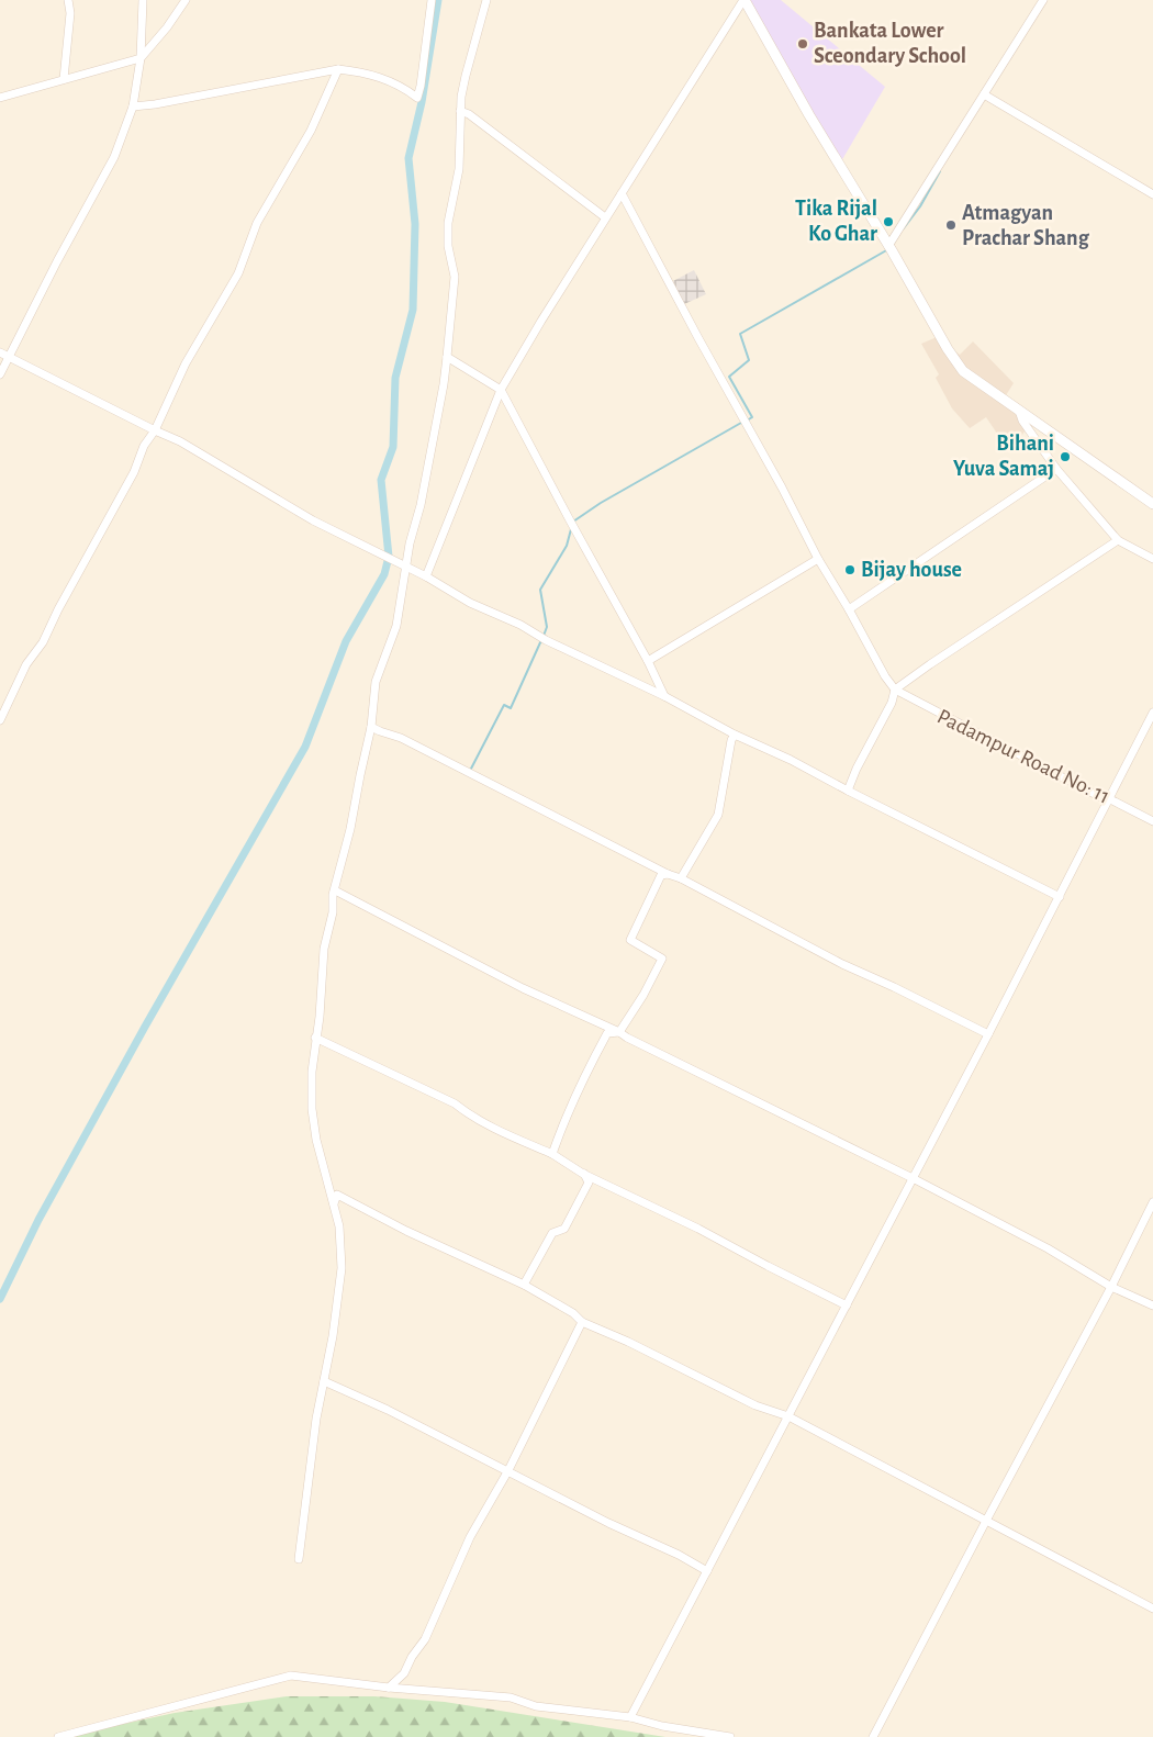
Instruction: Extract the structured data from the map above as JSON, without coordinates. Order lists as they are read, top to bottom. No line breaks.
{"streets":{"street":["Padampur Road No: 11"]},"places":["Bankata Lower Sceondary School","Tika Rijal Ko Ghar","Atmagyan Prachar Shang","Bihani Yuva Samaj","Bijay house"]}
